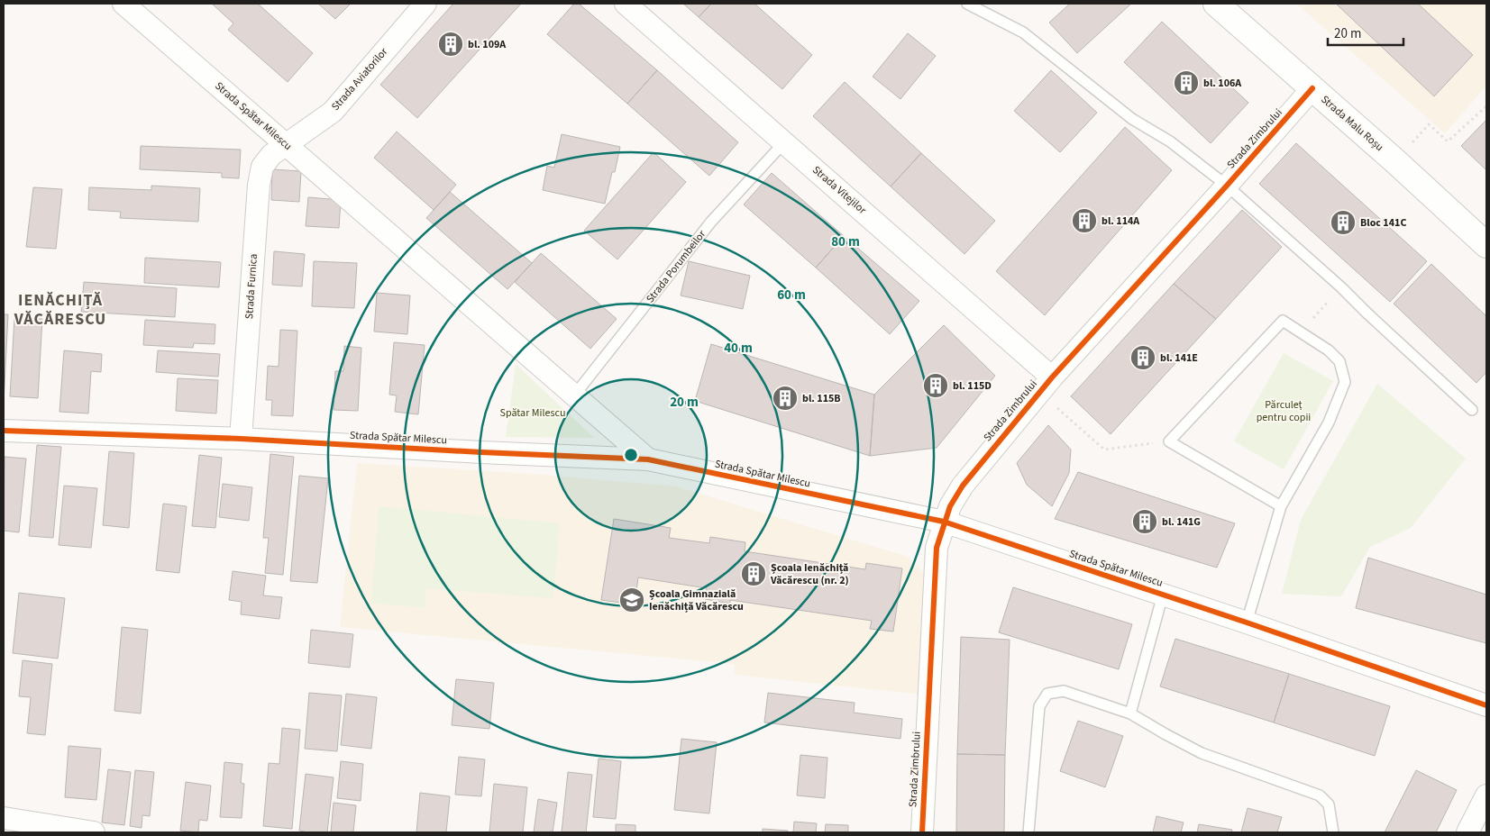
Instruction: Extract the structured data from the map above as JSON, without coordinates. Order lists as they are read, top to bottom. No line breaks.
{"streets":{"main road":["Strada Malu Roșu"],"street":["Strada Aviatorilor","Strada Spătar Milescu","Strada Zimbrului","Strada Vitejilor","Strada Furnica"],"lane":["Strada Porumbeilor"]},"crossings":[["Strada Aviatorilor","Strada Spătar Milescu"],["Strada Aviatorilor","Strada Furnica"],["Strada Spătar Milescu","Strada Zimbrului"],["Strada Spătar Milescu","Strada Porumbeilor"],["Strada Spătar Milescu","Strada Furnica"],["Strada Malu Roșu","Strada Zimbrului"],["Strada Zimbrului","Strada Vitejilor"],["Strada Vitejilor","Strada Porumbeilor"]],"districts":["IENĂCHIȚĂ VĂCĂRESCU"],"parks":["Părculeț pentru copii","Spătar Milescu"],"places":{"building":["bl. 109A","bl. 106A","bl. 114A","Bloc 141C","bl. 141E","bl. 115D","bl. 115B","bl. 141G","Școala Ienăchiță Văcărescu (nr. 2)"],"school or university":["Școala Gimnazială Ienăchiță Văcărescu"]},"scale_bar":"20 m","rings":["80 m","60 m","40 m","20 m"]}
